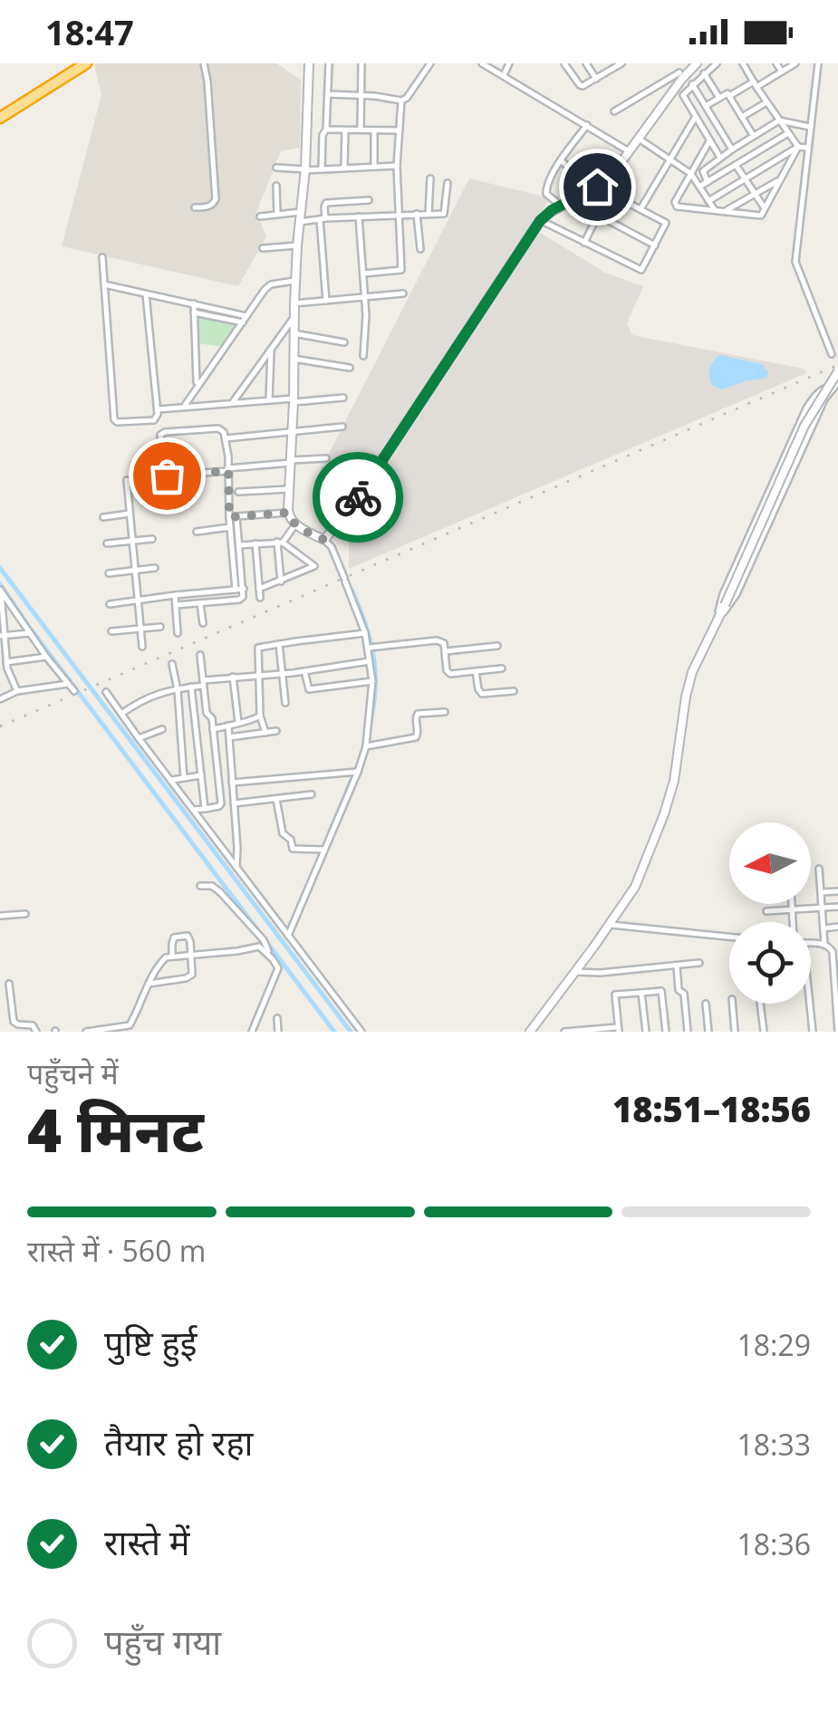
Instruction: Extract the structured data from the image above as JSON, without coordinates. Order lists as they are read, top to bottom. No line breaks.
{"north":"left","page":{"status":"18:47","heading":["4 मिनट","पहुँचने में","18:51–18:56"],"bar":"रास्ते में · 560 m","list":[["पुष्टि हुई","18:29"],["तैयार हो रहा","18:33"],["रास्ते में","18:36"],"पहुँच गया"]}}
